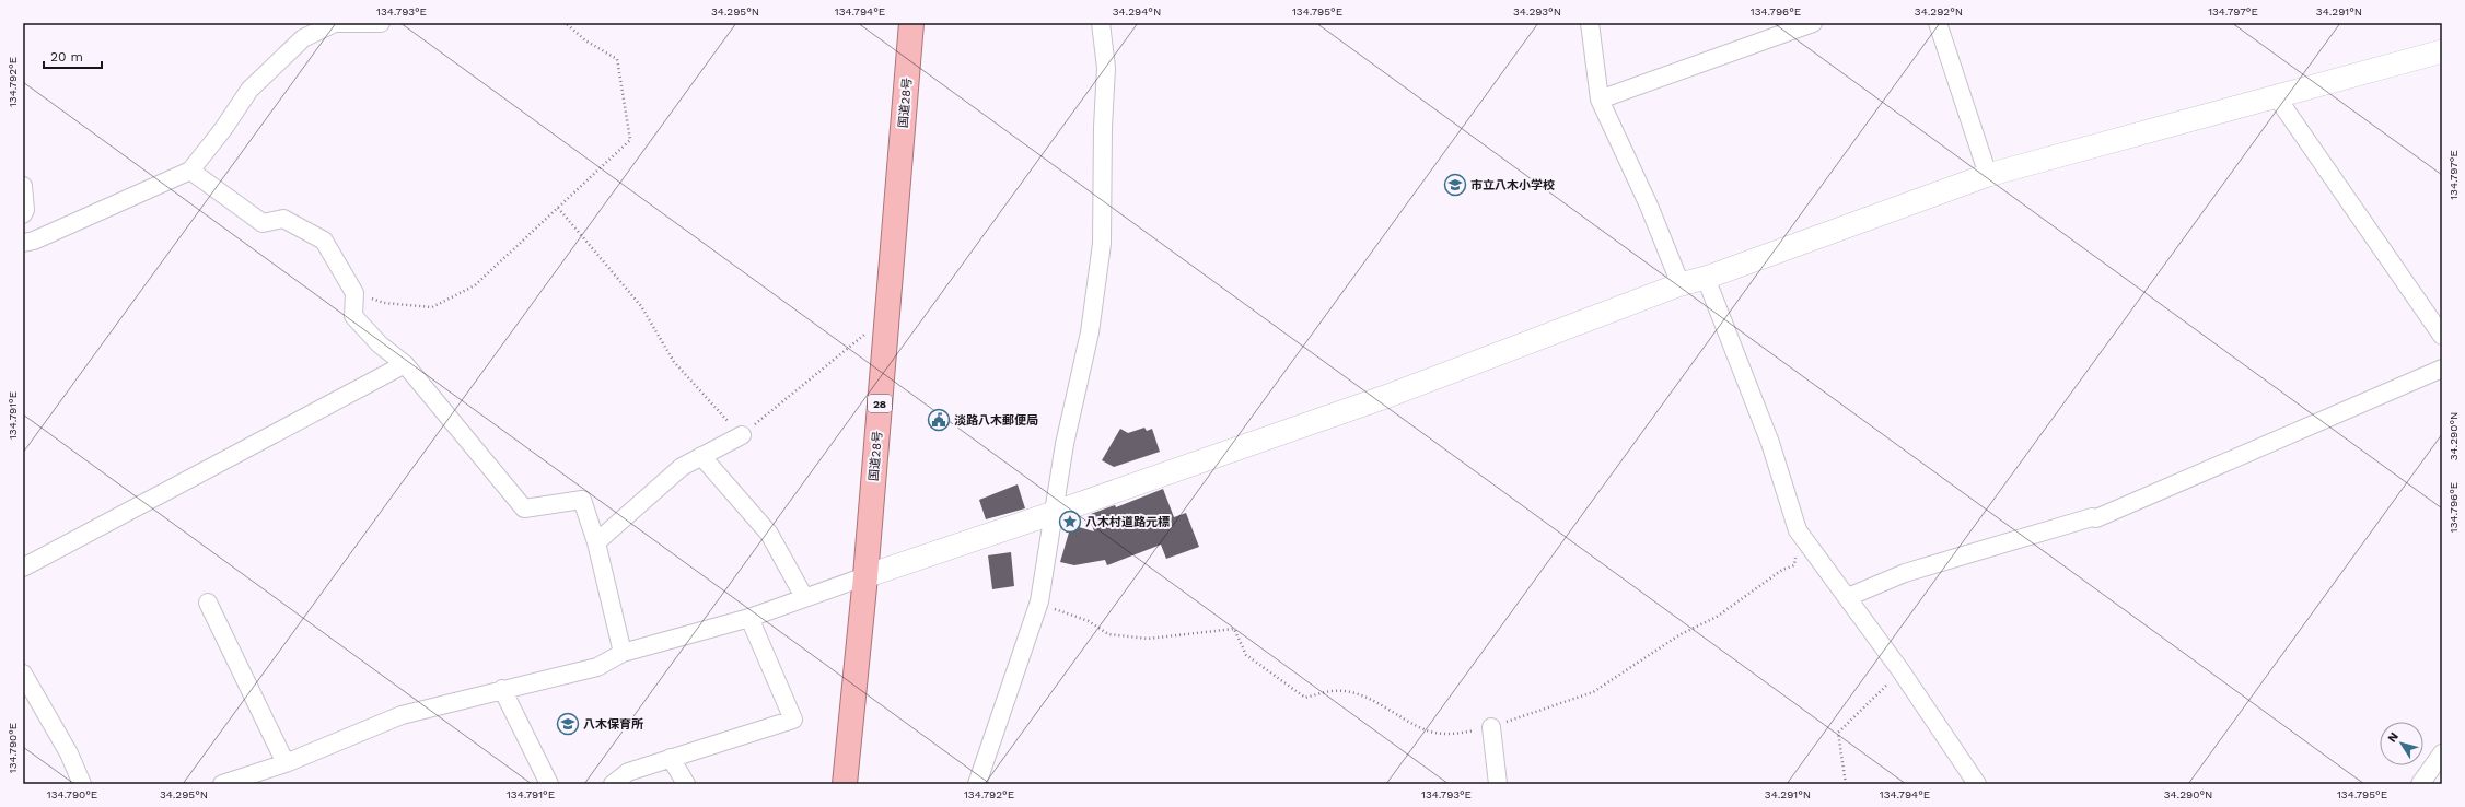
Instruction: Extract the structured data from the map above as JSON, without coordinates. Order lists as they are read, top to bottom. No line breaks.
{"streets":{"highway":["国道28号","28"]},"places":{"school or university":["市立八木小学校","八木保育所"],"public building":["淡路八木郵便局"],"place":["八木村道路元標"]},"scale_bar":"20 m","north":"top left","coordinates":["134.793°E","34.295°N","134.794°E","34.294°N","134.795°E","34.293°N","134.796°E","34.292°N","134.797°E","34.291°N","134.792°E","134.791°E","34.290°N","134.790°E"]}
